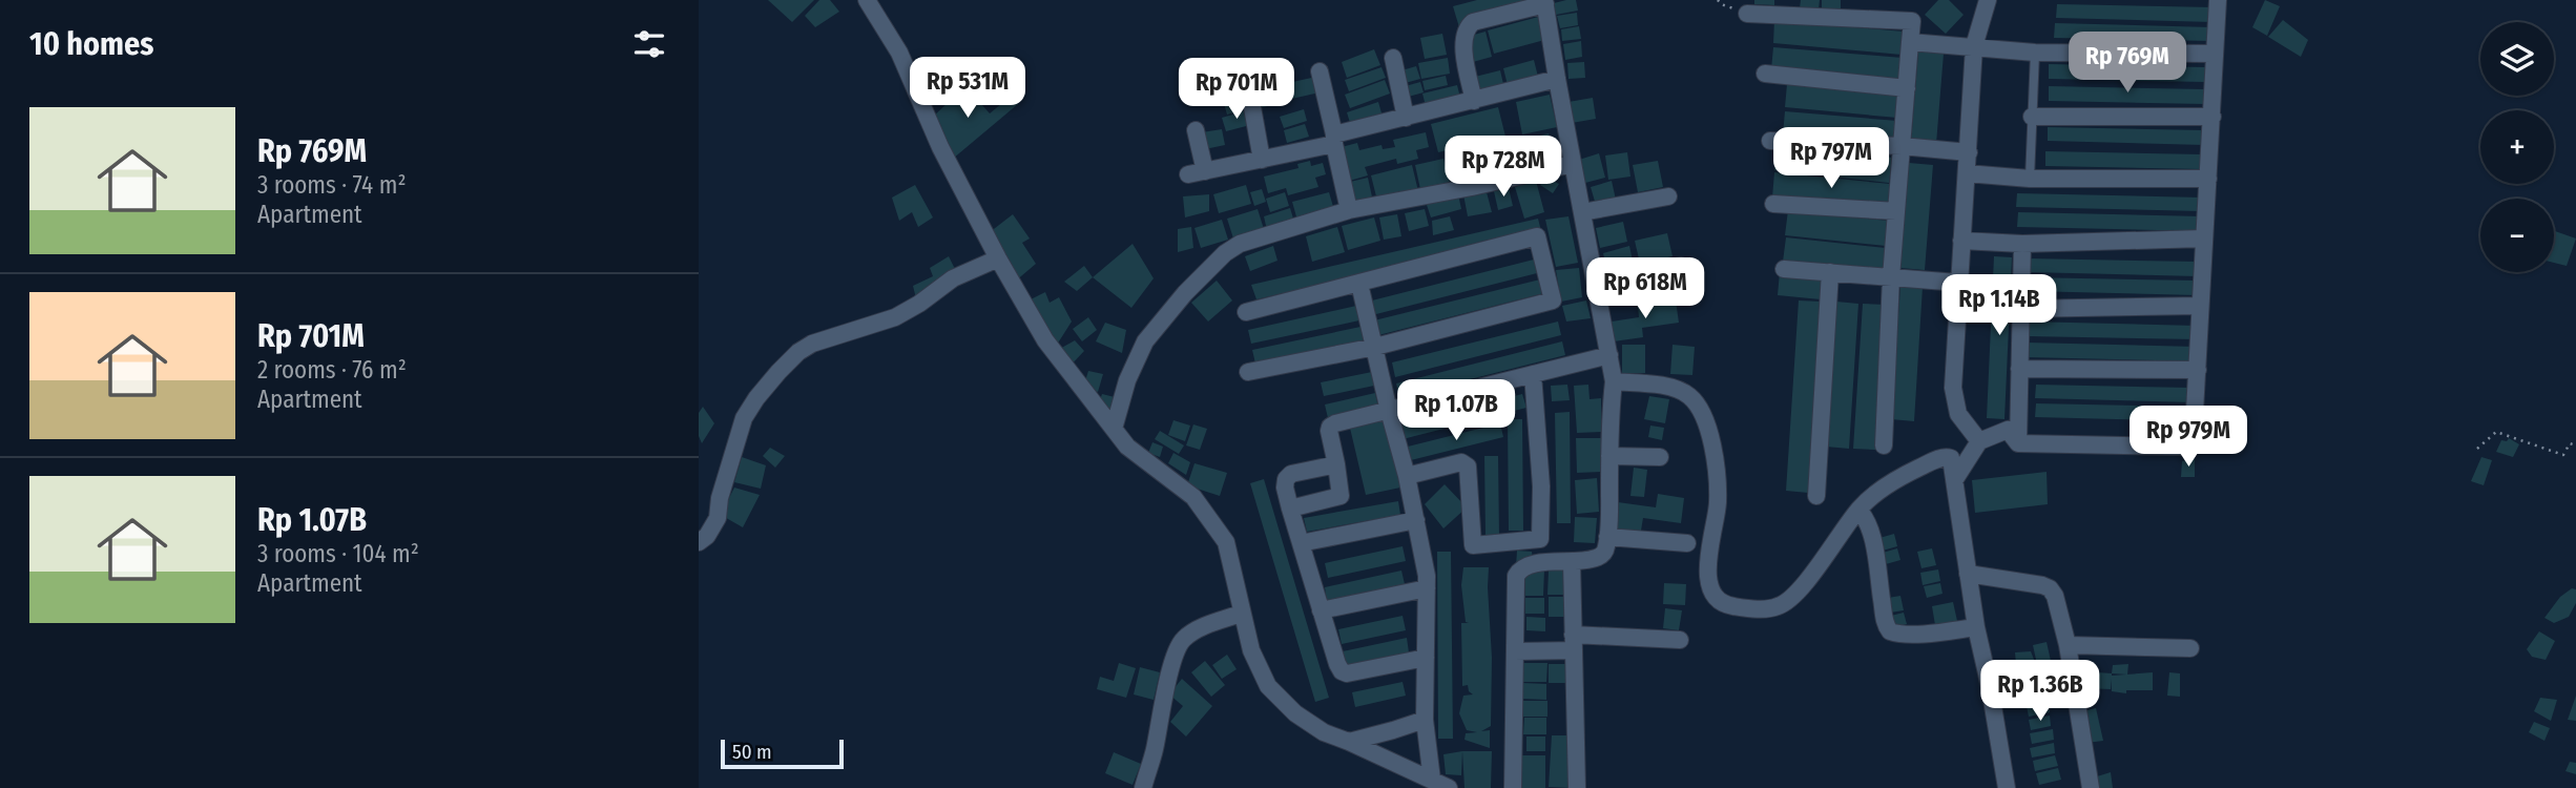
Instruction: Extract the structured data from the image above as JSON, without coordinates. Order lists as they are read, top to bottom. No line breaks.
{"scale_bar":"50 m","page":{"heading":"10 homes","map_buttons":["+","−"],"price":["Rp 769M","Rp 531M","Rp 701M","Rp 797M","Rp 728M","Rp 618M","Rp 1.14B","Rp 1.07B","Rp 979M","Rp 1.36B"],"list":[{"name":"Rp 769M","note":"3 rooms · 74 m² · Apartment"},{"name":"Rp 701M","note":"2 rooms · 76 m² · Apartment"},{"name":"Rp 1.07B","note":"3 rooms · 104 m² · Apartment"}],"scale":"50 m"}}
